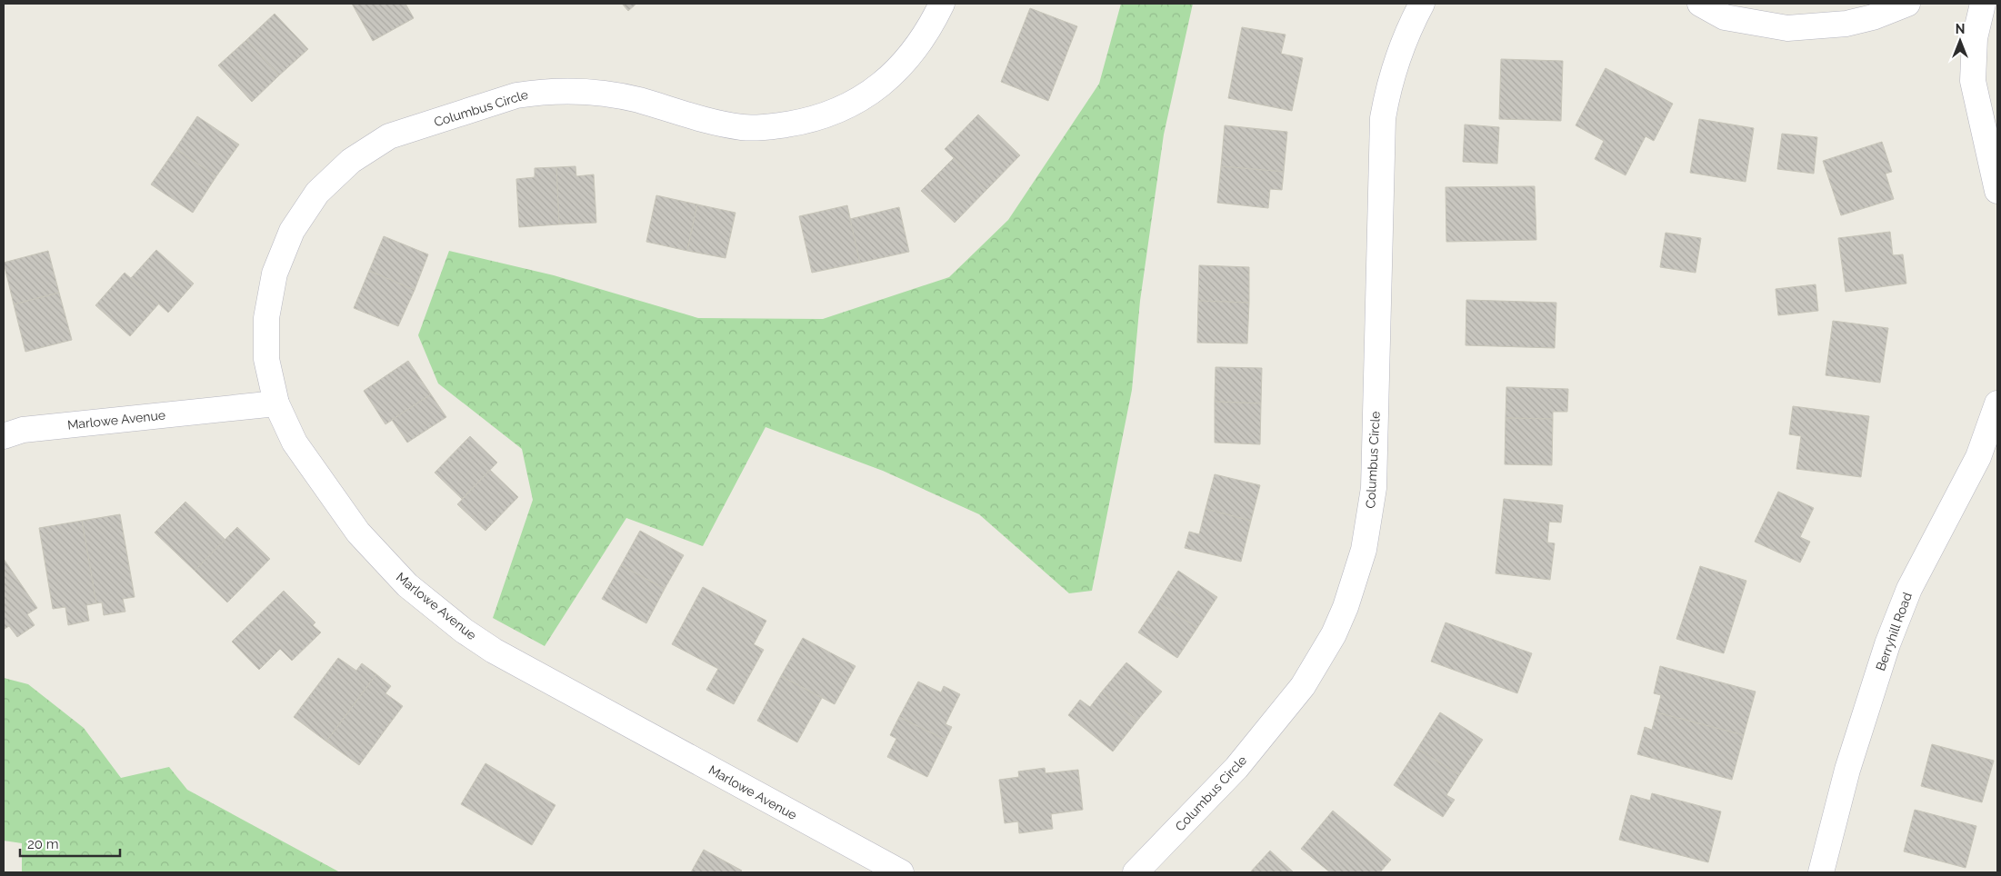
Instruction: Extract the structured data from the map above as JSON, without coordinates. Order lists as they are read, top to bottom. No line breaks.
{"streets":{"street":["Columbus Circle","Marlowe Avenue","Berryhill Road"]},"crossings":[["Columbus Circle","Marlowe Avenue"]],"scale_bar":"20 m","north":"top"}
